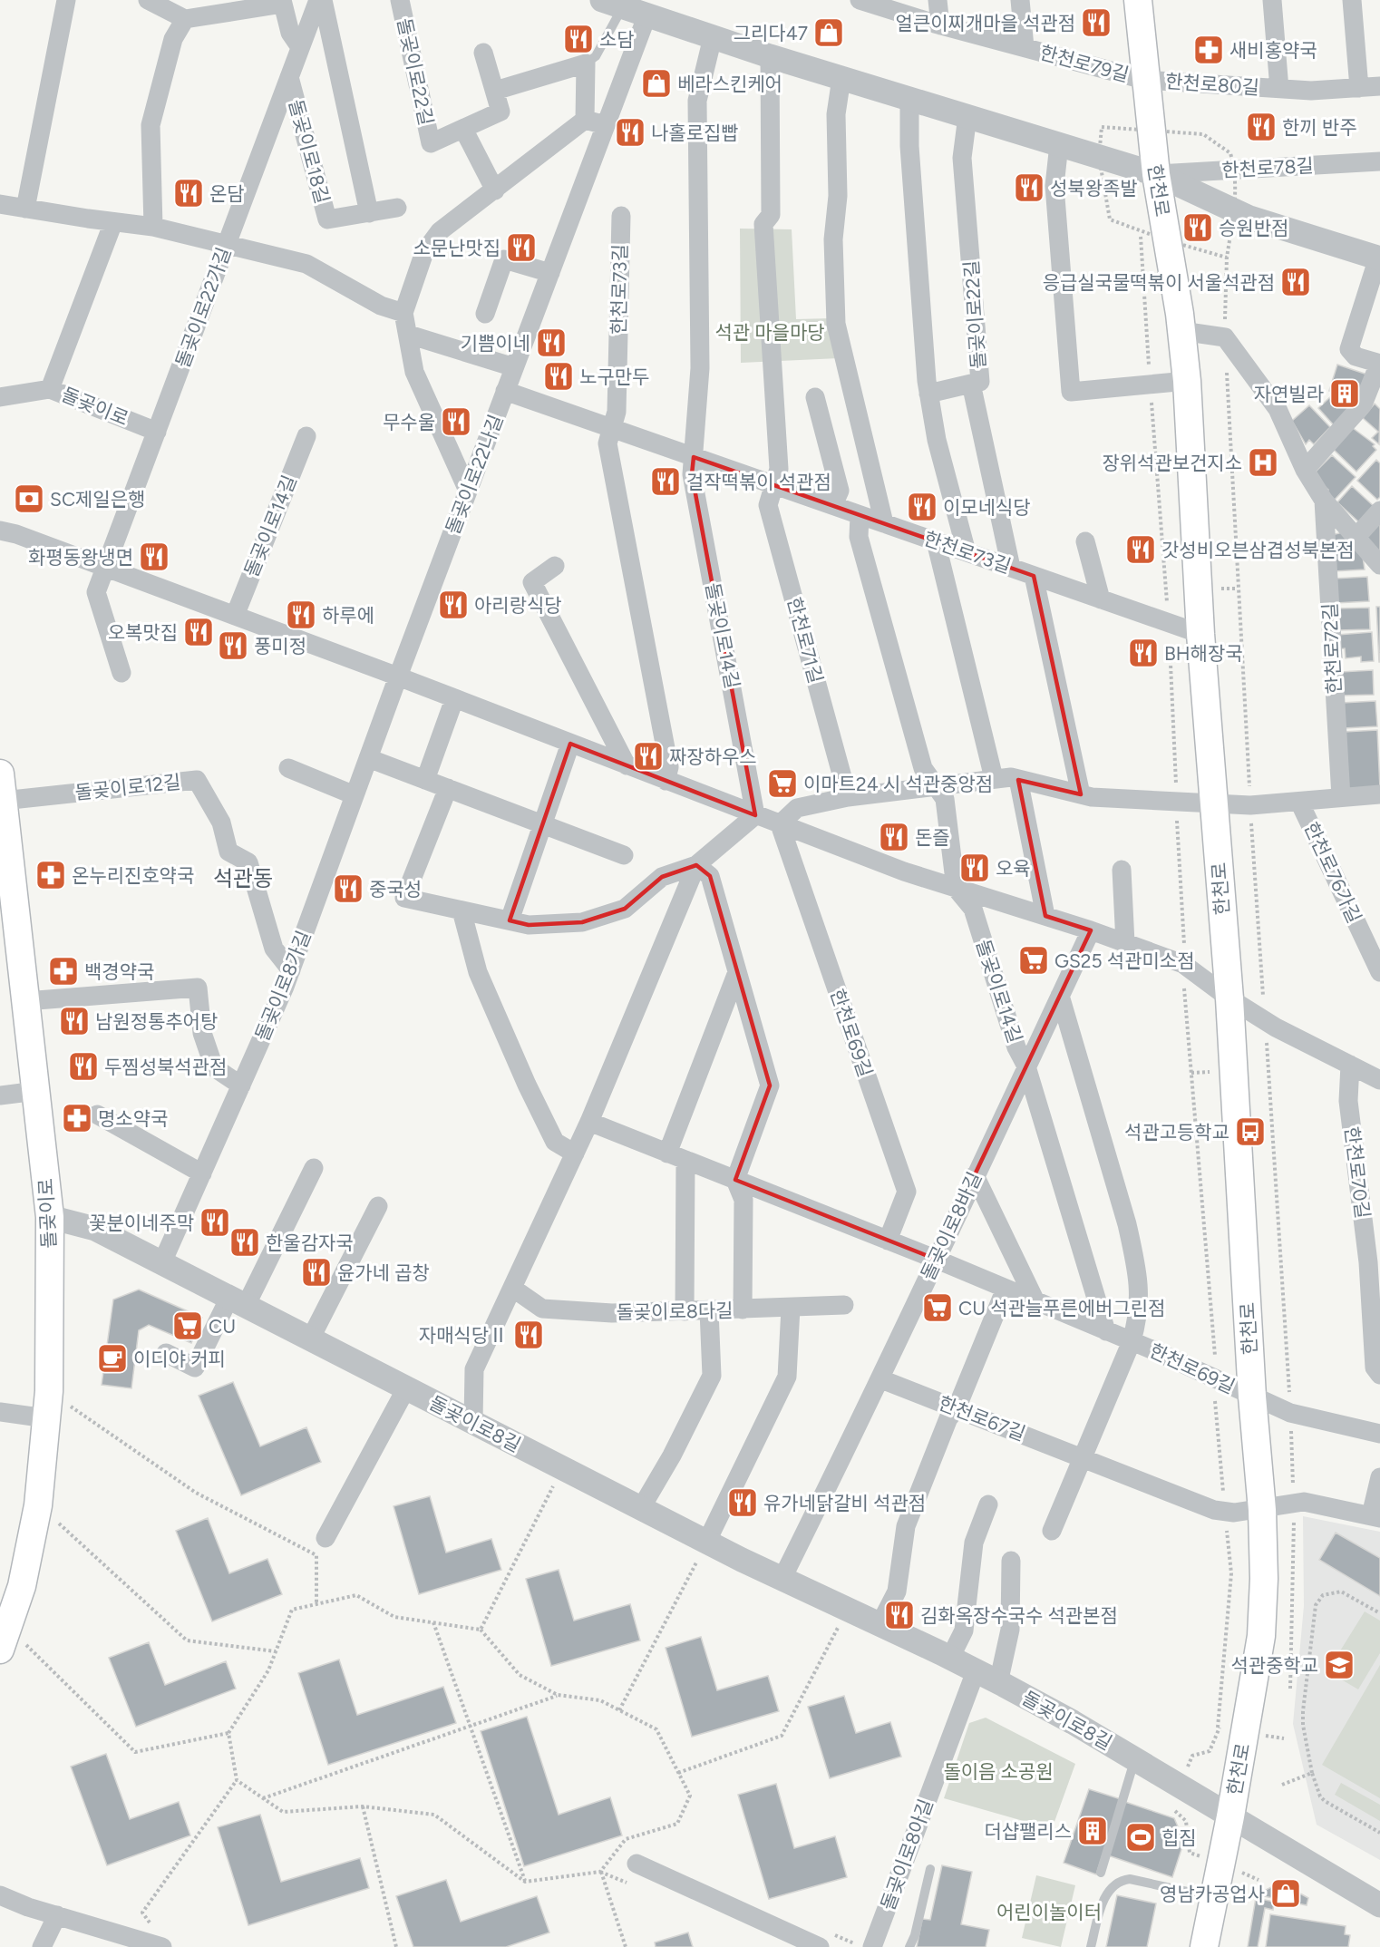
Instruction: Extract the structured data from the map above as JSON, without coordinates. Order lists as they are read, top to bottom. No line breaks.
{"streets":{"main road":["한천로","돌곶이로"],"street":["한천로79길","돌곶이로22길","한천로80길","돌곶이로18길","한천로78길","한천로73길","돌곶이로22가길","돌곶이로22나길","돌곶이로14길","한천로71길","한천로72길","돌곶이로12길","한천로76가길","돌곶이로8가길","한천로69길","한천로70길","돌곶이로8바길","돌곶이로8다길","한천로67길","돌곶이로8길","돌곶이로8아길"]},"crossings":[["한천로79길","한천로80길"],["한천로79길","한천로"],["돌곶이로22길","한천로73길"],["한천로80길","한천로"],["돌곶이로18길","돌곶이로22가길"],["한천로78길","한천로"],["한천로","한천로73길"],["한천로","한천로69길"],["한천로","한천로67길"],["한천로","돌곶이로8길"],["한천로73길","돌곶이로22나길"],["한천로73길","돌곶이로14길"],["한천로73길","한천로71길"],["돌곶이로22가길","돌곶이로"],["돌곶이로","돌곶이로12길"],["돌곶이로","돌곶이로8길"],["돌곶이로22나길","돌곶이로8가길"],["돌곶이로14길","돌곶이로8바길"],["돌곶이로12길","돌곶이로8가길"],["돌곶이로8가길","돌곶이로8길"],["한천로69길","돌곶이로8바길"],["한천로69길","한천로67길"],["돌곶이로8바길","한천로67길"],["돌곶이로8바길","돌곶이로8길"],["돌곶이로8길","돌곶이로8아길"]],"districts":["석관동"],"parks":["석관 마을마당","돌이음 소공원","어린이놀이터"],"places":{"restaurant":["얼큰이찌개마을 석관점","소담","한끼 반주","나홀로집빱","성북왕족발","온담","승원반점","소문난맛집","응급실국물떡볶이 서울석관점","기쁨이네","노구만두","무수울","걸작떡볶이 석관점","이모네식당","갓성비오븐삼겹성북본점","화평동왕냉면","아리랑식당","하루에","오복맛집","풍미정","BH해장국","짜장하우스","돈즐","오육","중국성","남원정통추어탕","두찜성북석관점","꽃분이네주막","한울감자국","윤가네 곱창","자매식당Ⅱ","유가네닭갈비 석관점","김화옥장수국수 석관본점"],"shop":["그리다47","베라스킨케어","영남카공업사"],"pharmacy":["새비홍약국","온누리진호약국","백경약국","명소약국"],"building":["자연빌라","더샵팰리스"],"hospital":["장위석관보건지소"],"bank":["SC제일은행"],"supermarket":["이마트24 시 석관중앙점","GS25 석관미소점","CU 석관늘푸른에버그린점","CU"],"bus stop":["석관고등학교"],"cafe":["이디야 커피"],"school or university":["석관중학교"],"sports":["힙짐"]}}
